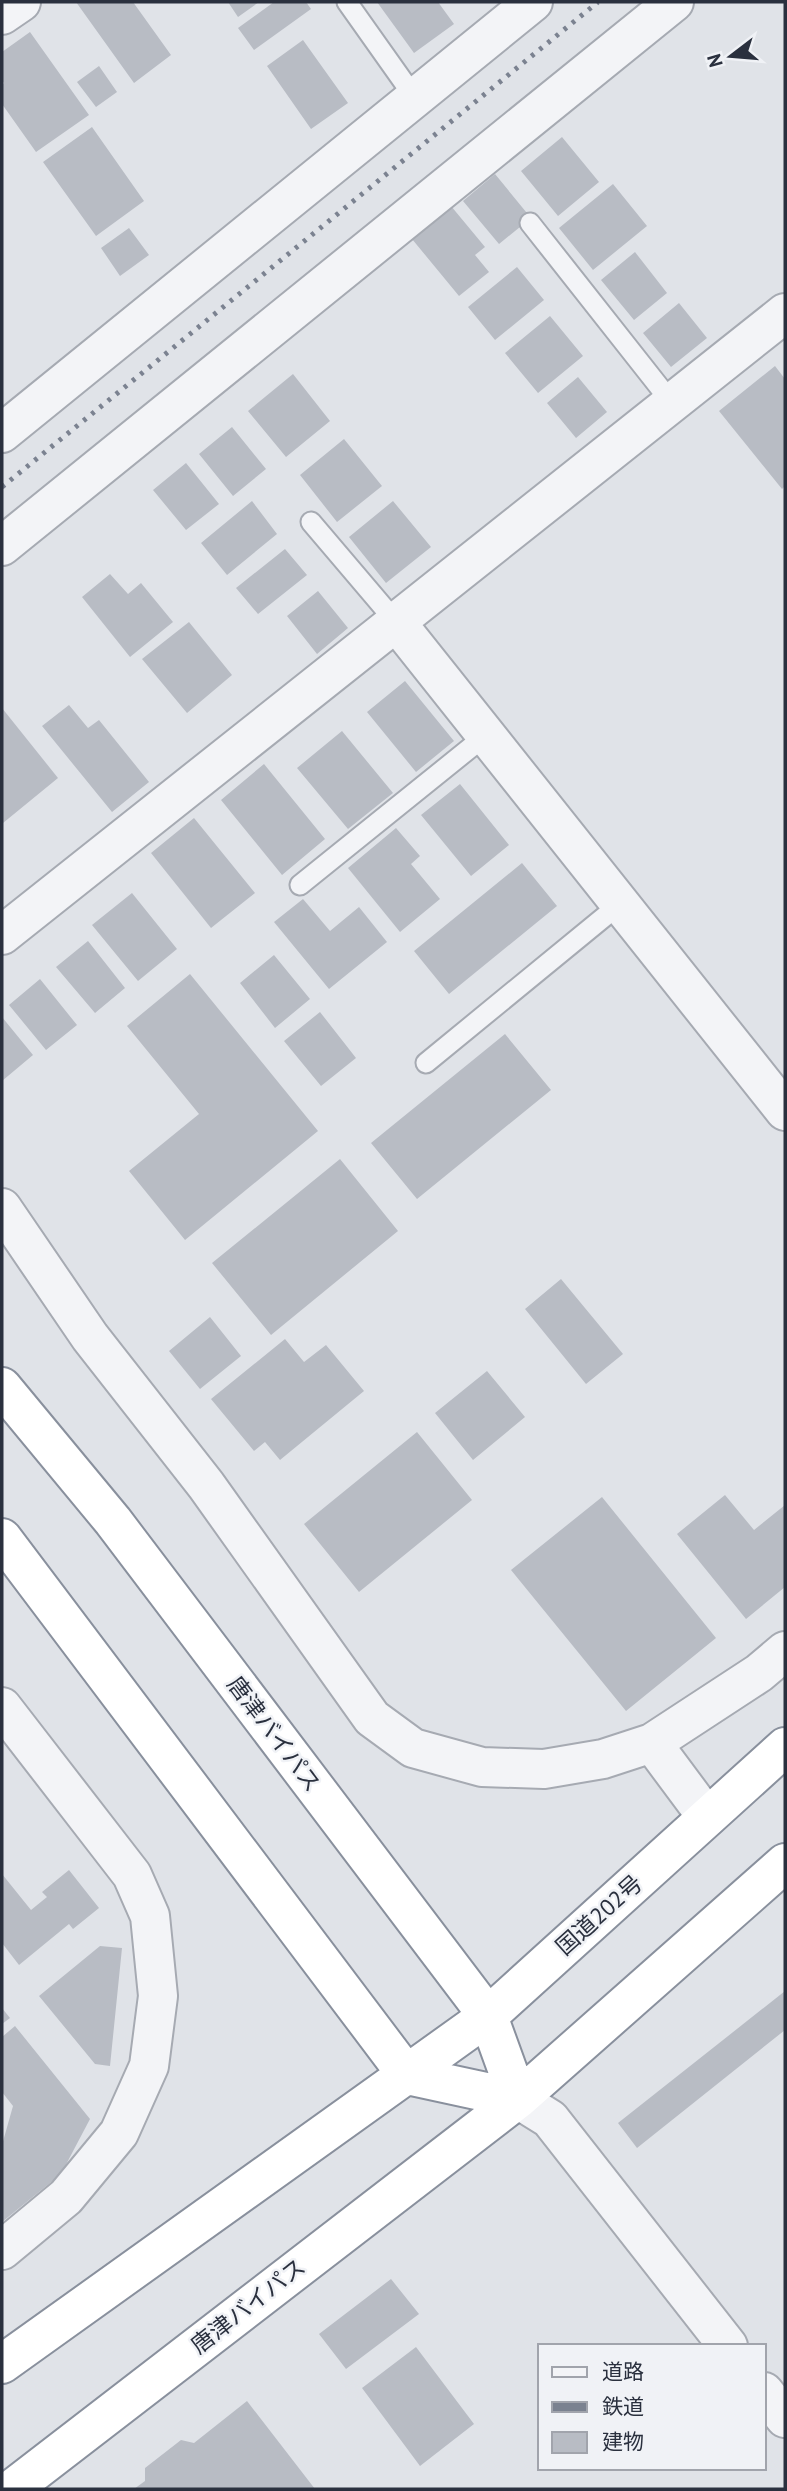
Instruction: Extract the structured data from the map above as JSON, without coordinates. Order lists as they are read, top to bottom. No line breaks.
{"streets":{"highway":["唐津バイパス","国道202号"]},"crossings":[["唐津バイパス","国道202号"]],"legend":["道路","鉄道","建物"],"north":"left"}
